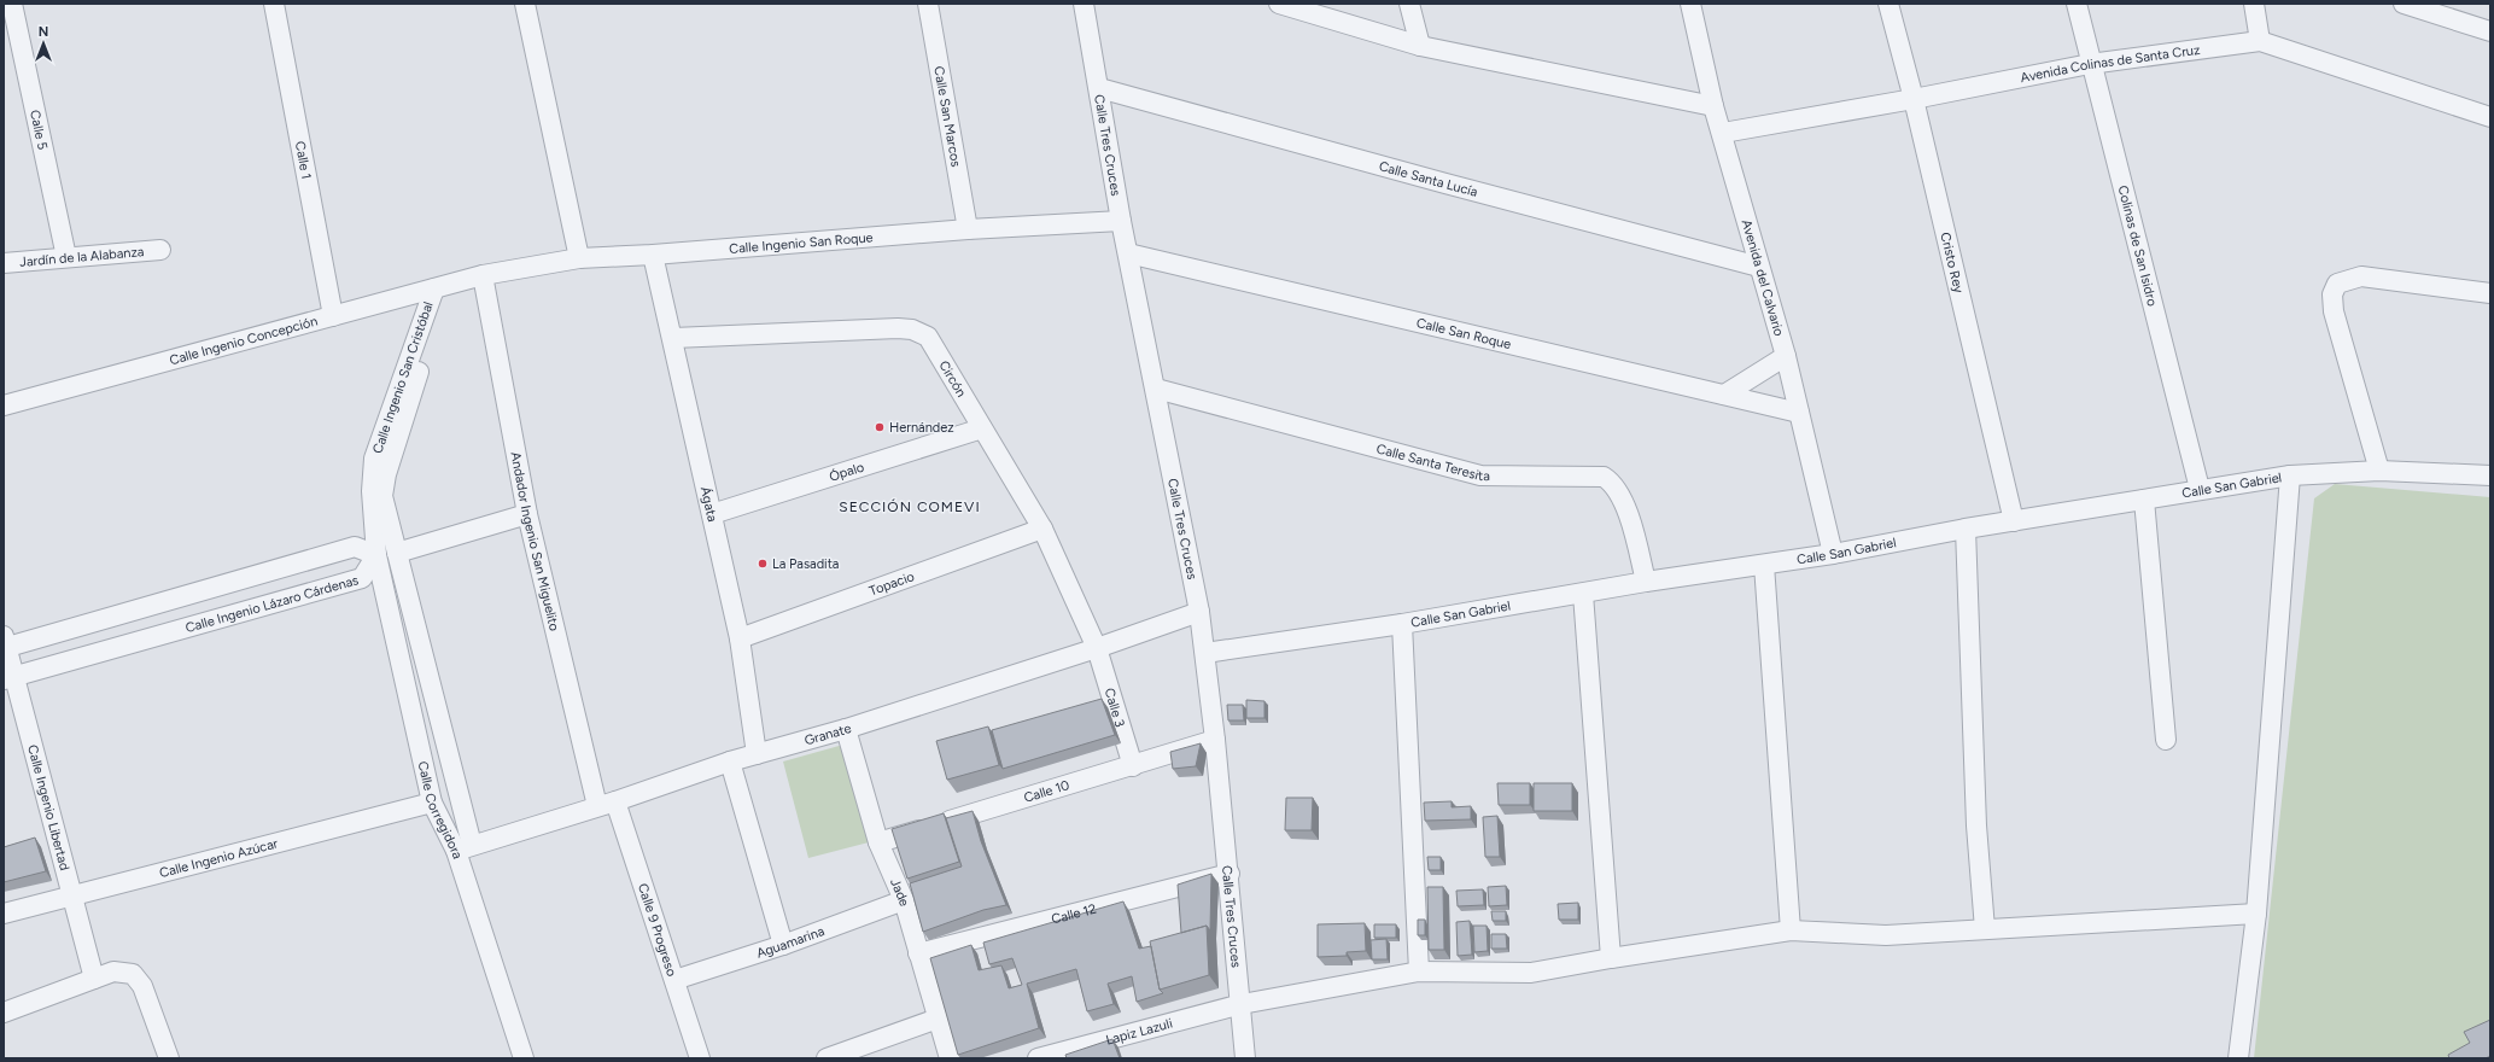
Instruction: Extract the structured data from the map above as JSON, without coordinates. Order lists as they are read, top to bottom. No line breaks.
{"streets":{"street":["Avenida Colinas de Santa Cruz","Calle San Marcos","Calle 5","Calle Tres Cruces","Calle 1","Calle Santa Lucía","Calle Ingenio San Roque","Colinas de San Isidro","Jardín de la Alabanza","Cristo Rey","Avenida del Calvario","Calle San Roque","Calle Ingenio Concepción","Calle Ingenio San Cristóbal","Circón","Calle Santa Teresita","Ópalo","Calle San Gabriel","Ágata","Andador Ingenio San Miguelito","Topacio","Calle Ingenio Lázaro Cárdenas","Calle 3","Granate","Calle 10","Calle Ingenio Libertad","Calle Corregidora","Calle Ingenio Azúcar","Jade","Calle 12","Calle 9 Progreso","Aguamarina","Lapiz Lazuli"]},"crossings":[["Avenida Colinas de Santa Cruz","Colinas de San Isidro"],["Avenida Colinas de Santa Cruz","Cristo Rey"],["Avenida Colinas de Santa Cruz","Avenida del Calvario"],["Calle San Marcos","Calle Ingenio San Roque"],["Calle 5","Jardín de la Alabanza"],["Calle Tres Cruces","Calle Santa Lucía"],["Calle Tres Cruces","Calle Ingenio San Roque"],["Calle Tres Cruces","Calle San Roque"],["Calle Tres Cruces","Calle Santa Teresita"],["Calle Tres Cruces","Calle San Gabriel"],["Calle Tres Cruces","Granate"],["Calle Tres Cruces","Calle 10"],["Calle Tres Cruces","Calle 12"],["Calle Tres Cruces","Lapiz Lazuli"],["Calle 1","Calle Ingenio Concepción"],["Calle Santa Lucía","Avenida del Calvario"],["Calle Ingenio San Roque","Calle Ingenio Concepción"],["Calle Ingenio San Roque","Ágata"],["Calle Ingenio San Roque","Andador Ingenio San Miguelito"],["Colinas de San Isidro","Calle San Gabriel"],["Cristo Rey","Calle San Gabriel"],["Avenida del Calvario","Calle San Roque"],["Avenida del Calvario","Calle San Gabriel"],["Calle Ingenio Concepción","Calle Ingenio San Cristóbal"],["Calle Ingenio Concepción","Andador Ingenio San Miguelito"],["Calle Ingenio San Cristóbal","Calle Ingenio Lázaro Cárdenas"],["Calle Ingenio San Cristóbal","Calle Corregidora"],["Circón","Ópalo"],["Circón","Ágata"],["Circón","Topacio"],["Circón","Calle 3"],["Circón","Granate"],["Calle Santa Teresita","Calle San Gabriel"],["Ópalo","Ágata"],["Ágata","Topacio"],["Ágata","Granate"],["Andador Ingenio San Miguelito","Granate"],["Andador Ingenio San Miguelito","Calle 9 Progreso"],["Calle Ingenio Lázaro Cárdenas","Calle Ingenio Libertad"],["Calle Ingenio Lázaro Cárdenas","Calle Corregidora"],["Calle 3","Granate"],["Calle 3","Calle 10"],["Granate","Calle Corregidora"],["Granate","Jade"],["Granate","Calle 9 Progreso"],["Calle 10","Jade"],["Calle Ingenio Libertad","Calle Ingenio Azúcar"],["Calle Corregidora","Calle Ingenio Azúcar"],["Jade","Calle 12"],["Jade","Aguamarina"],["Calle 9 Progreso","Aguamarina"]],"districts":["SECCIÓN COMEVI"],"places":["Hernández","La Pasadita"],"north":"top"}
